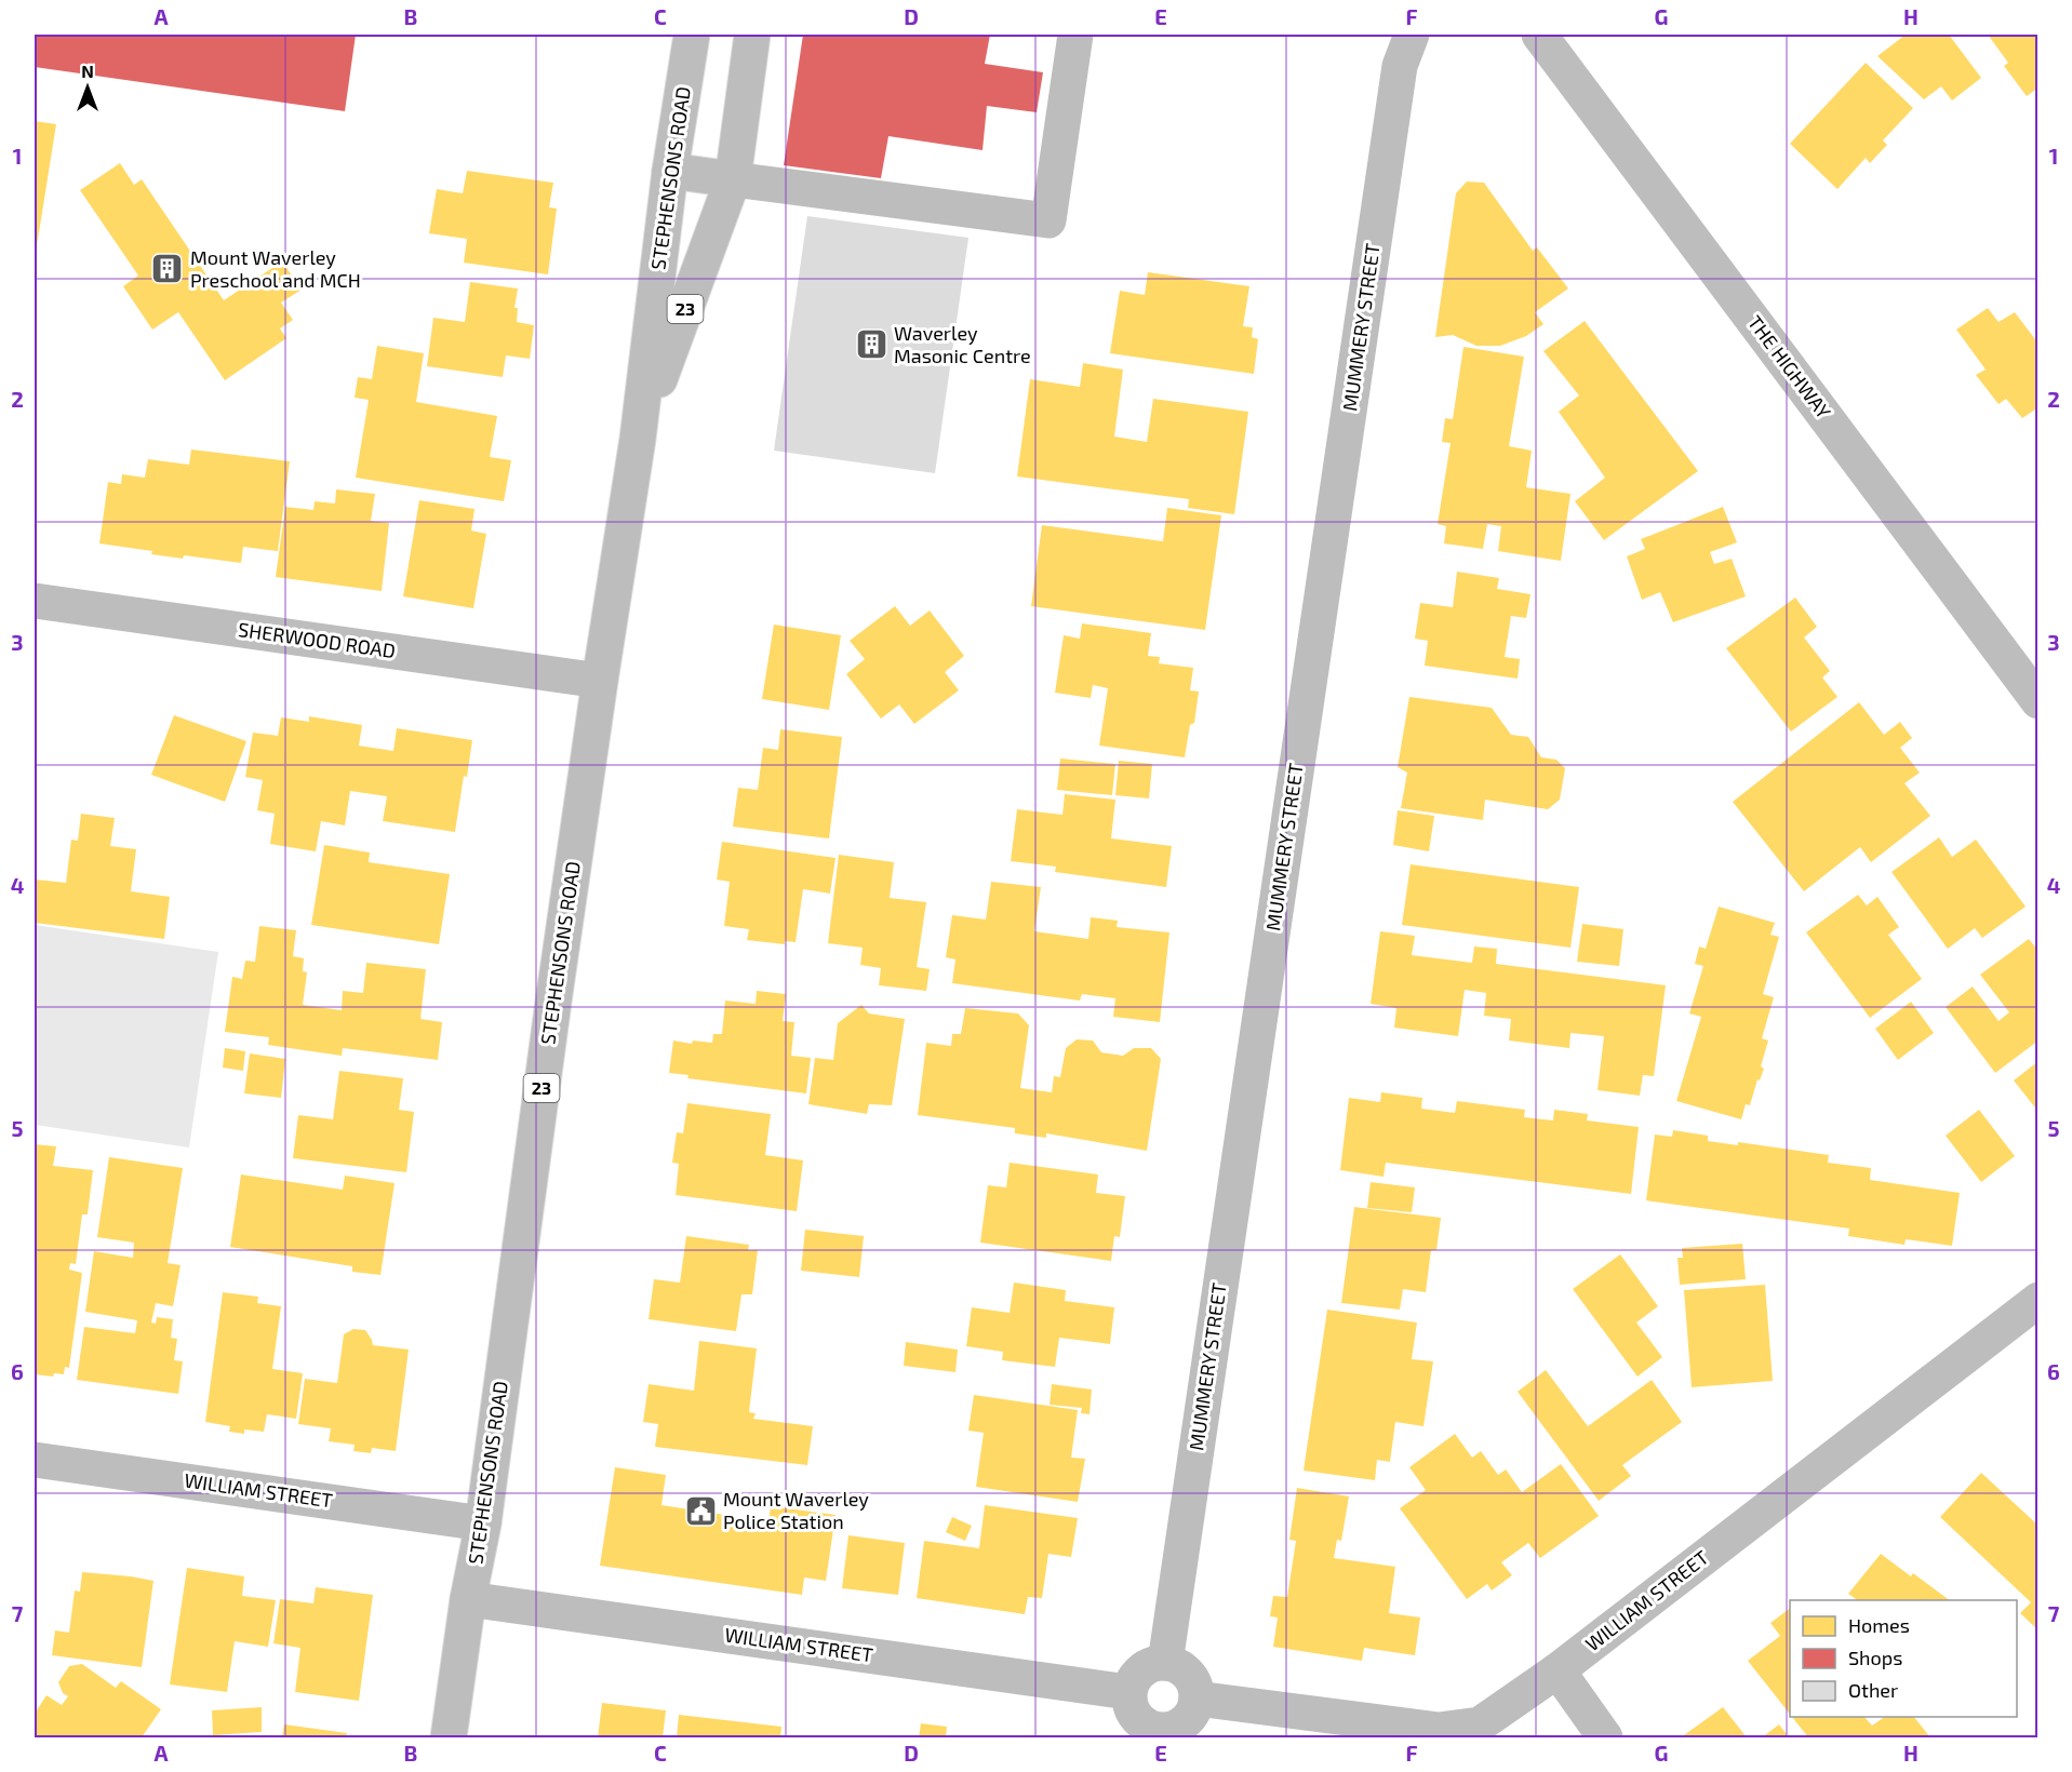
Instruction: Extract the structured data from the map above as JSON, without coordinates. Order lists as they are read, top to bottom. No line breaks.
{"streets":{"street":["STEPHENSONS ROAD","23","MUMMERY STREET","THE HIGHWAY","SHERWOOD ROAD","WILLIAM STREET"]},"crossings":[["STEPHENSONS ROAD","SHERWOOD ROAD"],["STEPHENSONS ROAD","WILLIAM STREET"],["MUMMERY STREET","WILLIAM STREET"]],"places":{"building":["Mount Waverley Preschool and MCH","Waverley Masonic Centre"],"public building":["Mount Waverley Police Station"]},"legend":["Homes","Shops","Other"],"north":"top","grid":{"columns":["A","B","C","D","E","F","G","H"],"rows":["1","2","3","4","5","6","7"]}}
